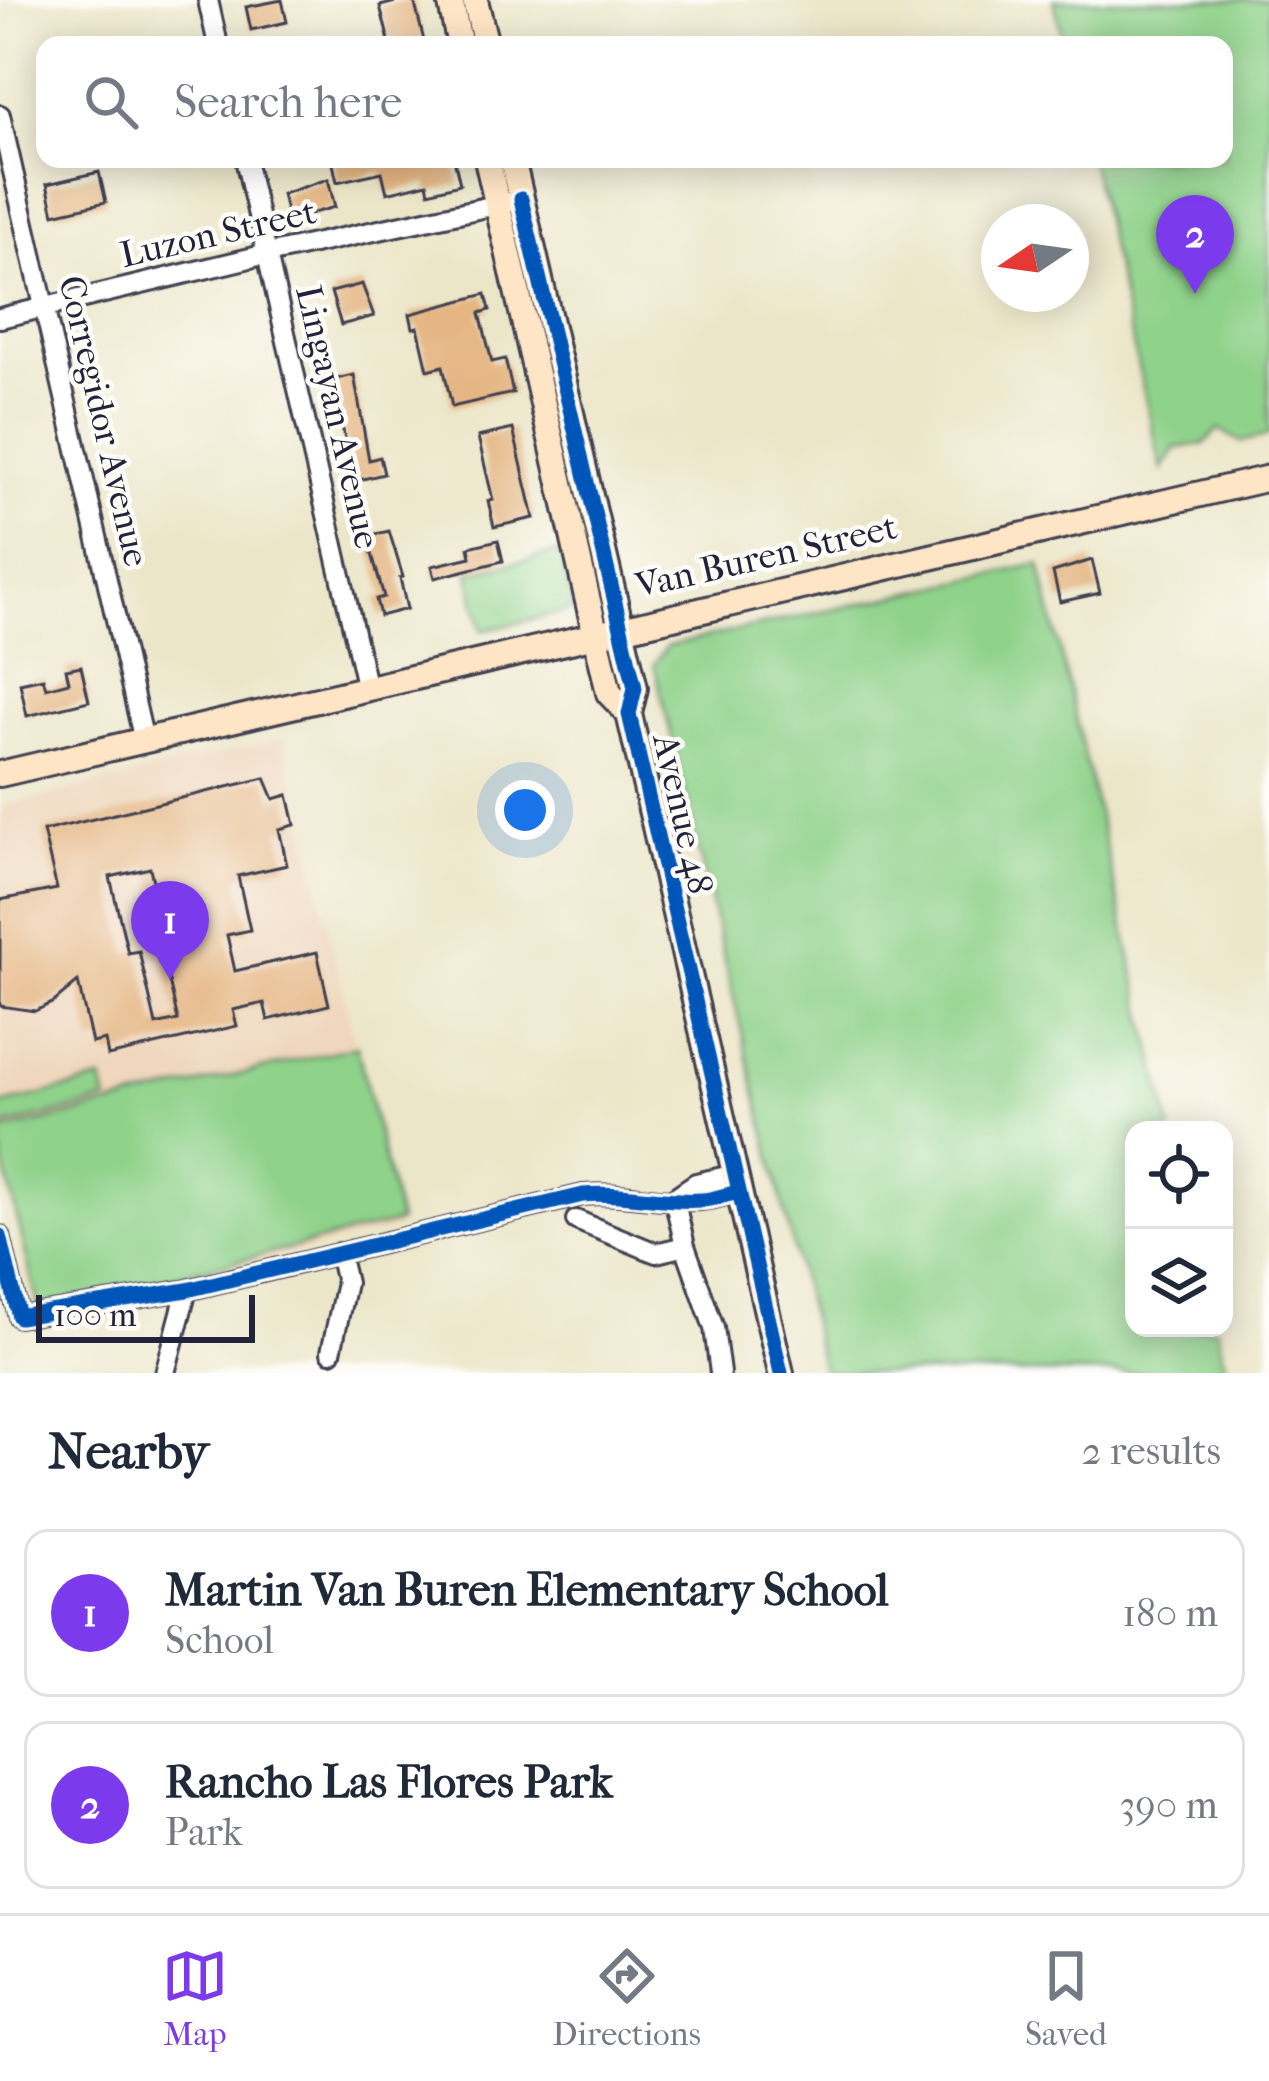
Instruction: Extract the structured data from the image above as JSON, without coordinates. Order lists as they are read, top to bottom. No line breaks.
{"streets":{"main road":["Van Buren Street","Avenue 48"],"street":["Luzon Street","Lingayan Avenue","Corregidor Avenue"]},"crossings":[["Luzon Street","Lingayan Avenue"],["Luzon Street","Corregidor Avenue"],["Luzon Street","Avenue 48"],["Lingayan Avenue","Van Buren Street"],["Corregidor Avenue","Van Buren Street"],["Van Buren Street","Avenue 48"]],"scale_bar":"100 m","north":"left","page":{"search":"Search here","pins":["2","1"],"scale":"100 m","heading":["Nearby","2 results"],"list":[{"mark":"1","name":"Martin Van Buren Elementary School","note":"School","value":"180 m"},{"mark":"2","name":"Rancho Las Flores Park","note":"Park","value":"390 m"}],"nav":["Map","Directions","Saved"]}}
